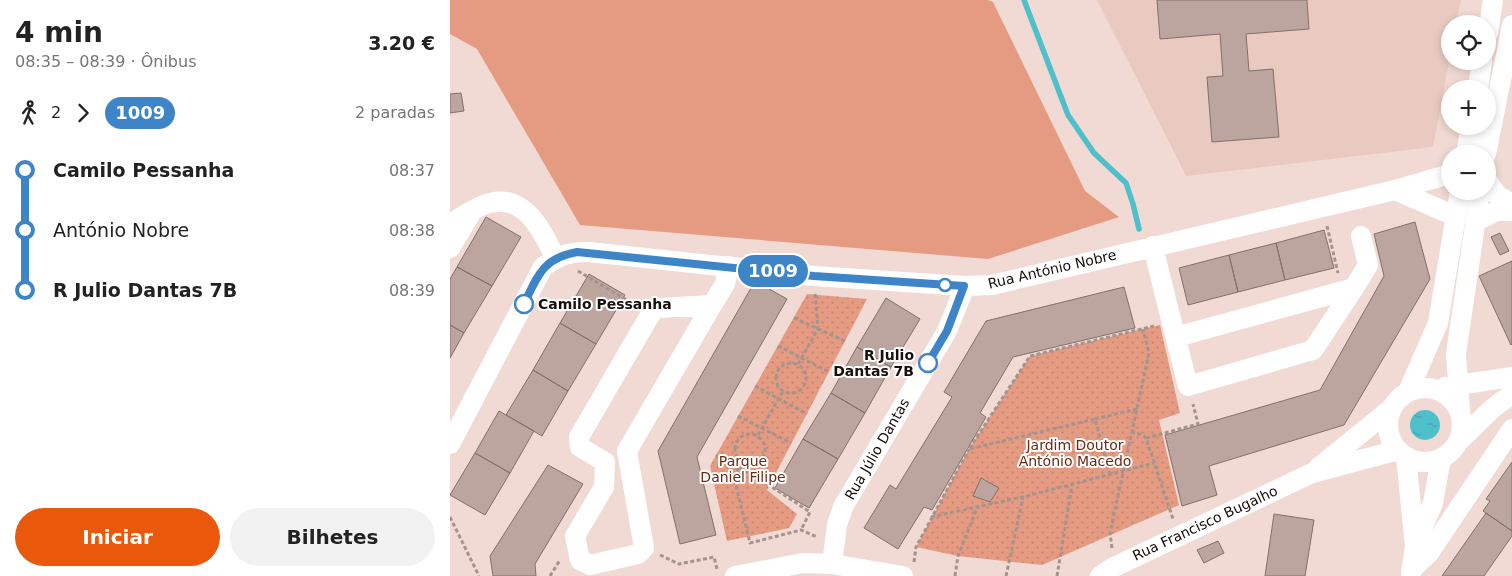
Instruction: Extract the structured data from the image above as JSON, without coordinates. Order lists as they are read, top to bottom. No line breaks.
{"streets":{"street":["Rua António Nobre","Rua Júlio Dantas","Rua Francisco Bugalho"]},"crossings":[["Rua António Nobre","Rua Júlio Dantas"]],"parks":["Jardim Doutor António Macedo","Parque Daniel Filipe"],"places":["Camilo Pessanha","R Julio Dantas 7B"],"lines":["bus line 1009"],"page":{"heading":["4 min","08:35 – 08:39 · Ônibus","3.20 €"],"on_map":"1009","map_buttons":["+","−"],"legs":["2","1009","2 paradas"],"list":[{"name":"Camilo Pessanha","value":"08:37"},{"name":"António Nobre","value":"08:38"},{"name":"R Julio Dantas 7B","value":"08:39"}],"buttons":["Iniciar","Bilhetes"]}}
